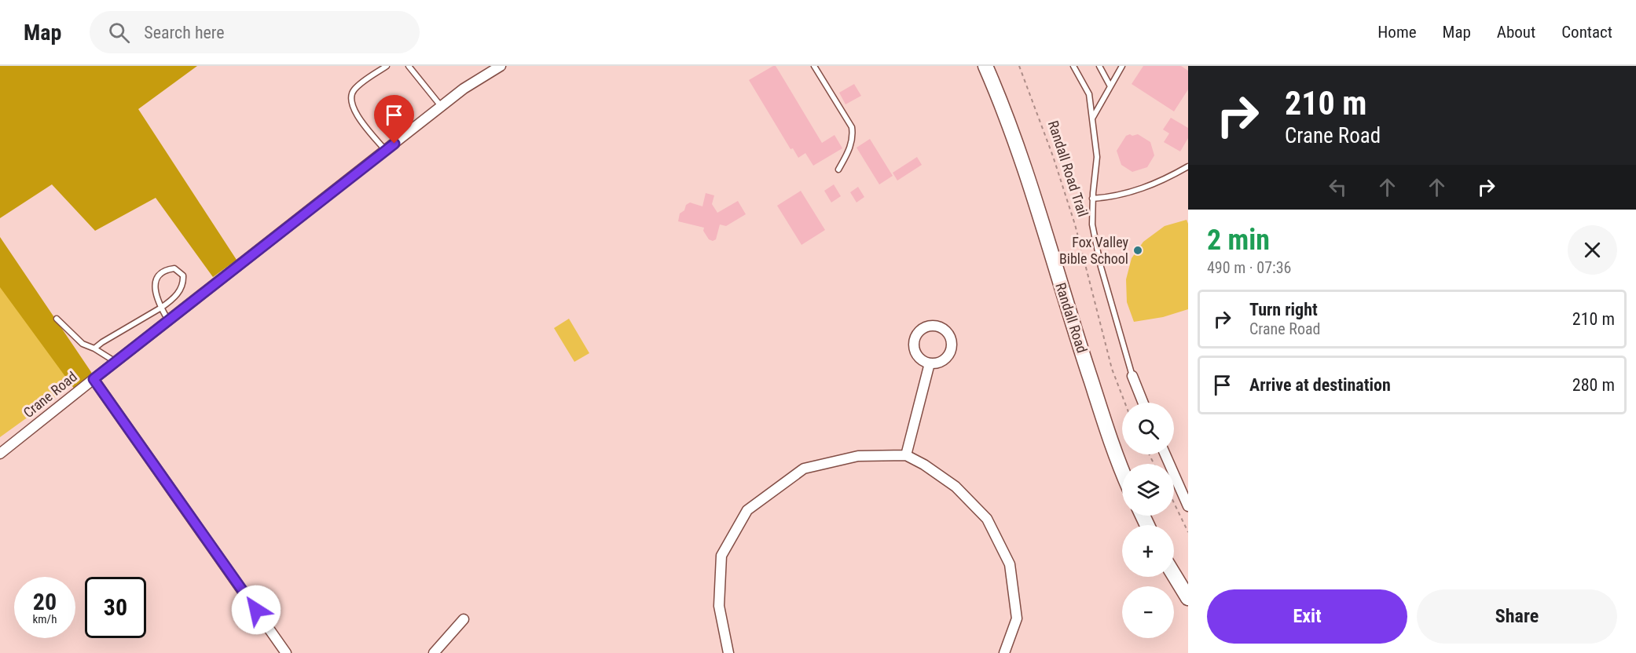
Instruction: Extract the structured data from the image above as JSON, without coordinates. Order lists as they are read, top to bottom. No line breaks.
{"streets":{"main road":["Randall Road"],"street":["Crane Road"],"path":["Randall Road Trail"]},"places":["Fox Valley Bible School"],"page":{"header":"Map","search":"Search here","nav":["Home","Map","About","Contact"],"turn":["210 m","Crane Road"],"heading":["2 min","490 m · 07:36"],"list":[{"name":"Turn right","note":"Crane Road","value":"210 m"},{"name":"Arrive at destination","value":"280 m"}],"map_buttons":["+","−"],"speed":"20 km/h","limit":"30","buttons":["Exit","Share"]}}
